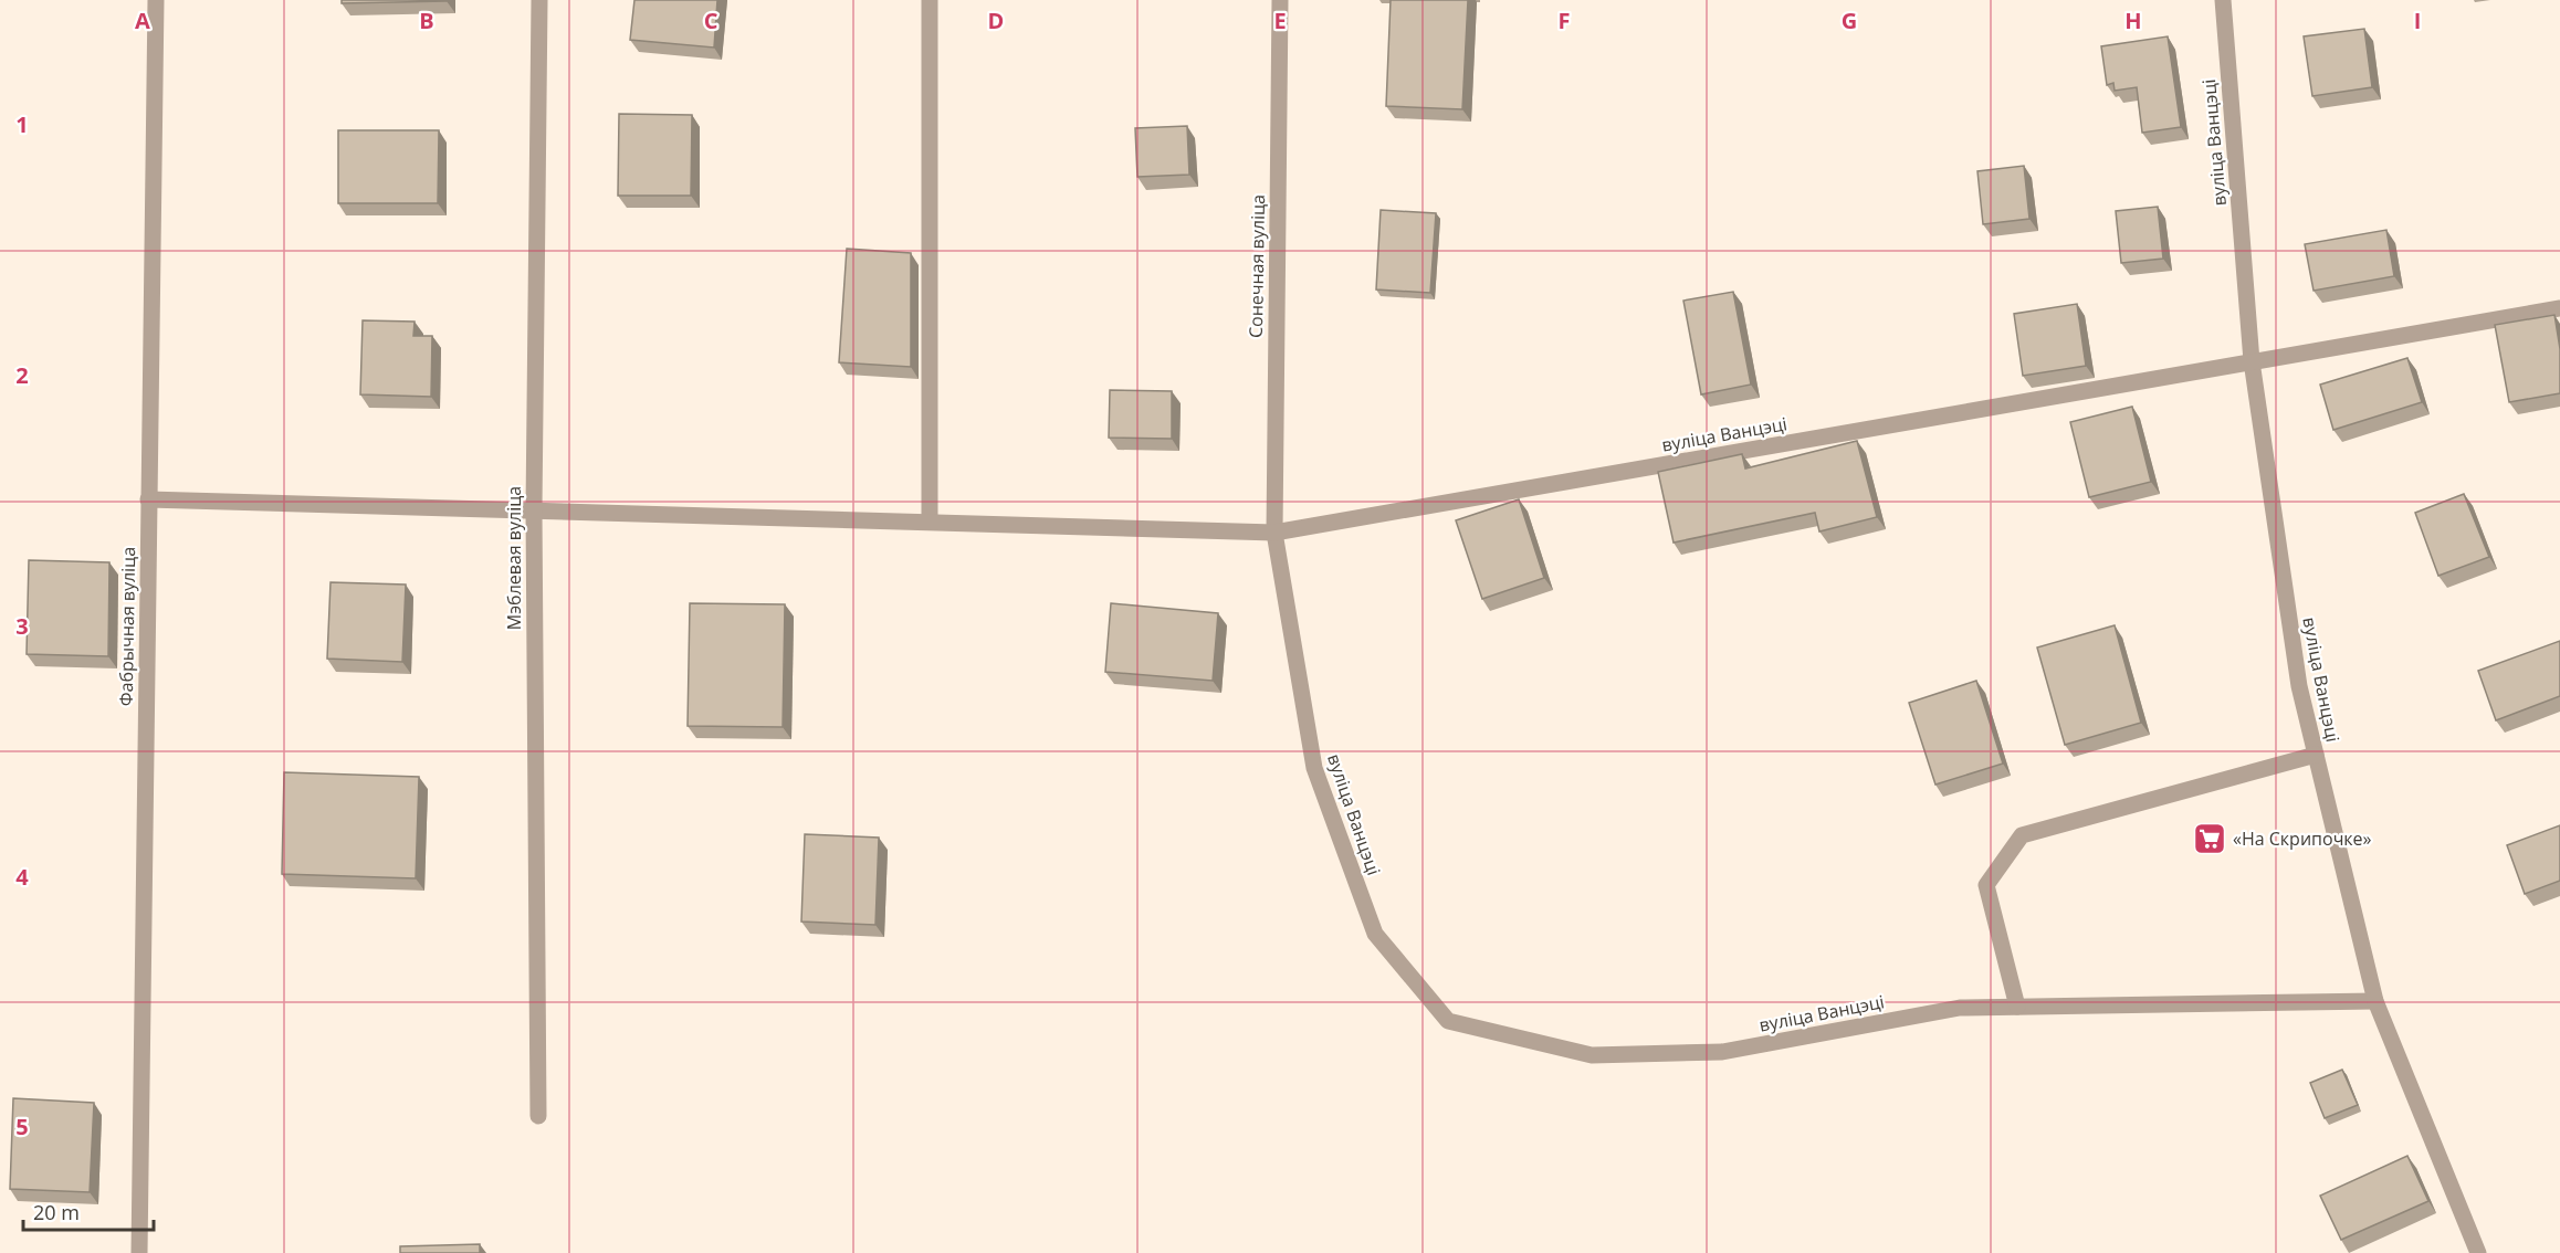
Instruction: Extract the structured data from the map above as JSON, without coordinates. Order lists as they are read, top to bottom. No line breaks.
{"streets":{"street":["вуліца Ванцэці","Сонечная вуліца","Мэблевая вуліца","Фабрычная вуліца"]},"crossings":[["вуліца Ванцэці","Сонечная вуліца"]],"places":{"supermarket":["«На Скрипочке»"]},"scale_bar":"20 m","grid":{"columns":["A","B","C","D","E","F","G","H","I"],"rows":["1","2","3","4","5"]}}
